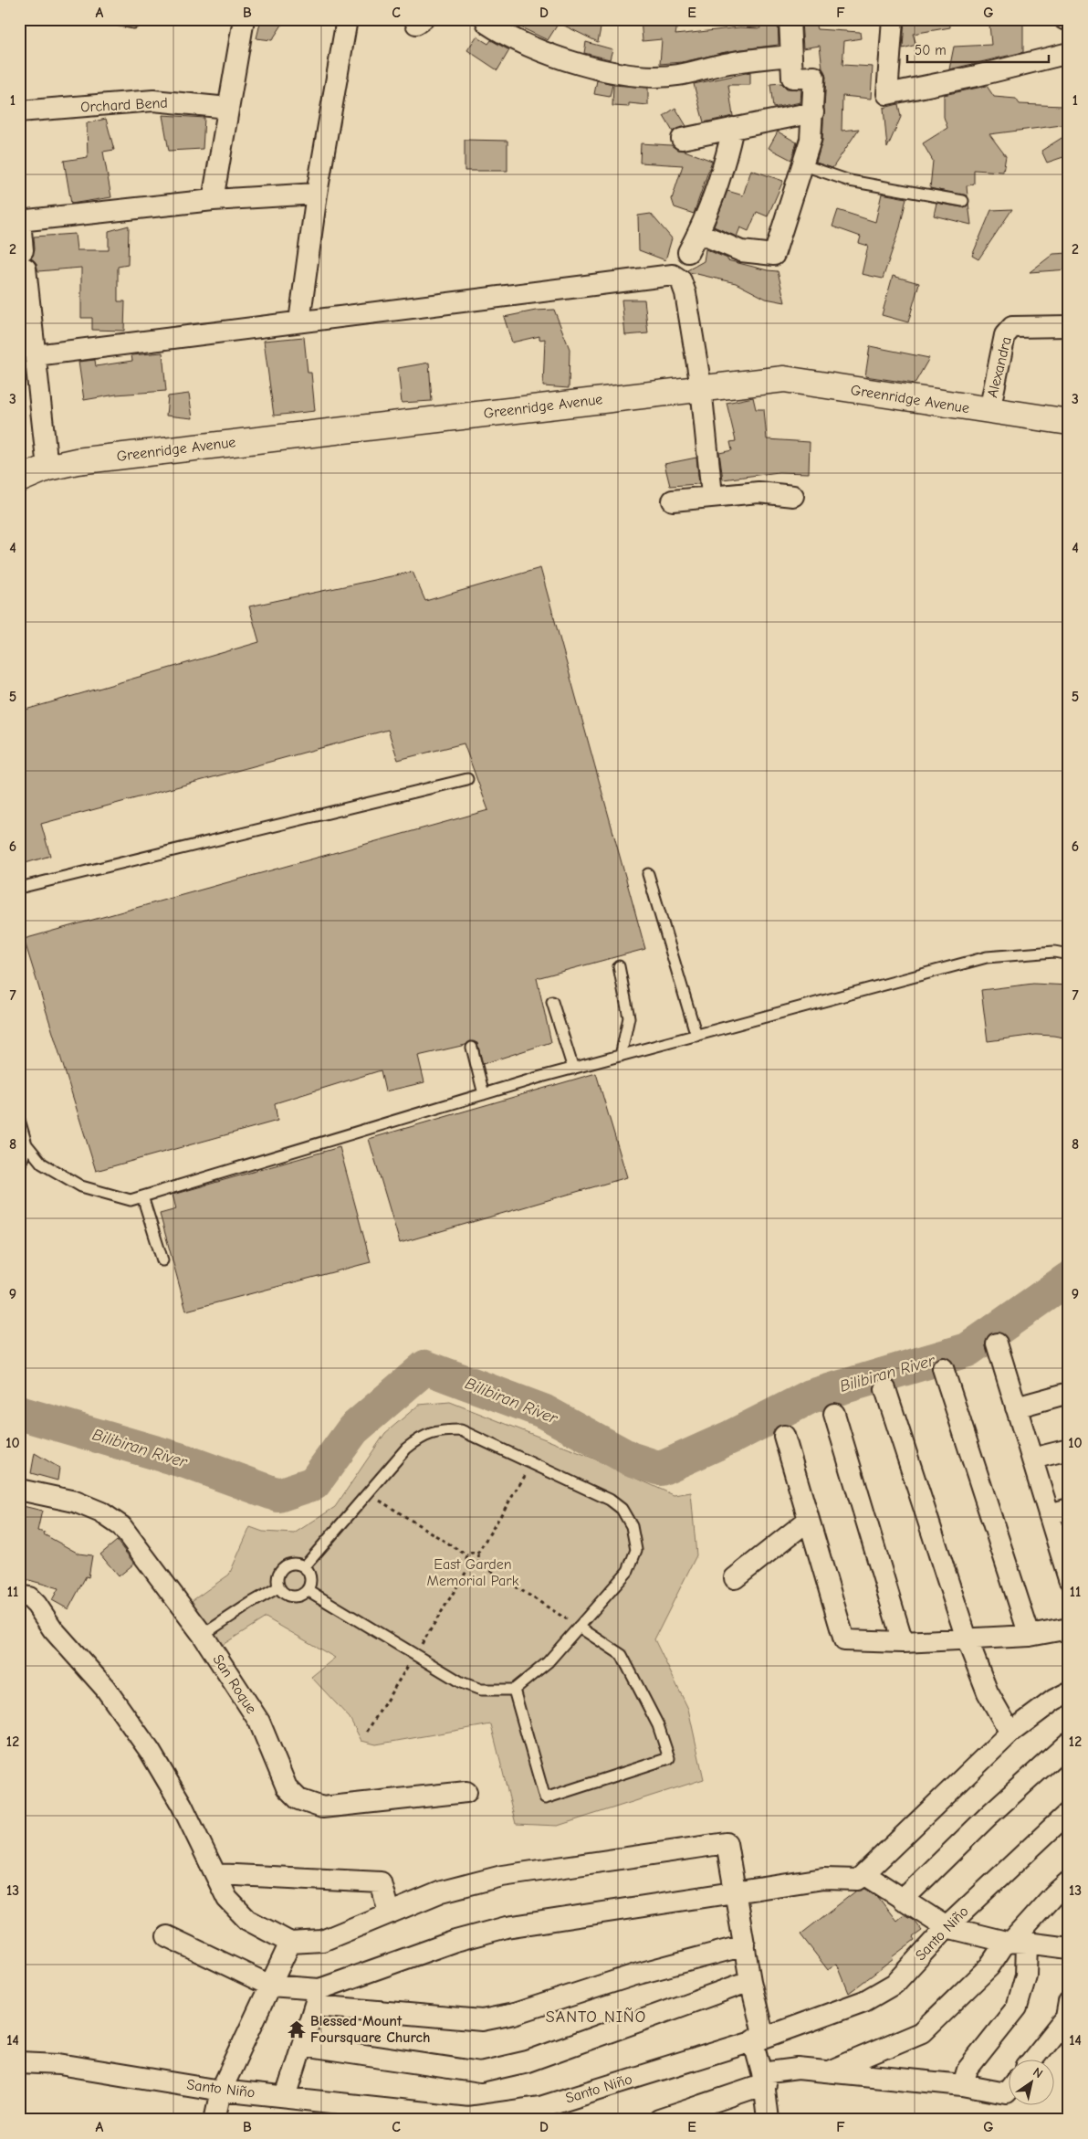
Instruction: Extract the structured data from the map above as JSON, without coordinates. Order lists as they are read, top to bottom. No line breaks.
{"streets":{"street":["Orchard Bend","Alexandra","Greenridge Avenue","San Roque","Santo Niño"]},"crossings":[["Alexandra","Greenridge Avenue"]],"districts":["SANTO NIÑO"],"water":["Bilibiran River"],"parks":["East Garden Memorial Park"],"places":{"temple":["Blessed Mount Foursquare Church"]},"scale_bar":"50 m","north":"top right","grid":{"columns":["A","B","C","D","E","F","G"],"rows":["1","2","3","4","5","6","7","8","9","10","11","12","13","14"]}}
